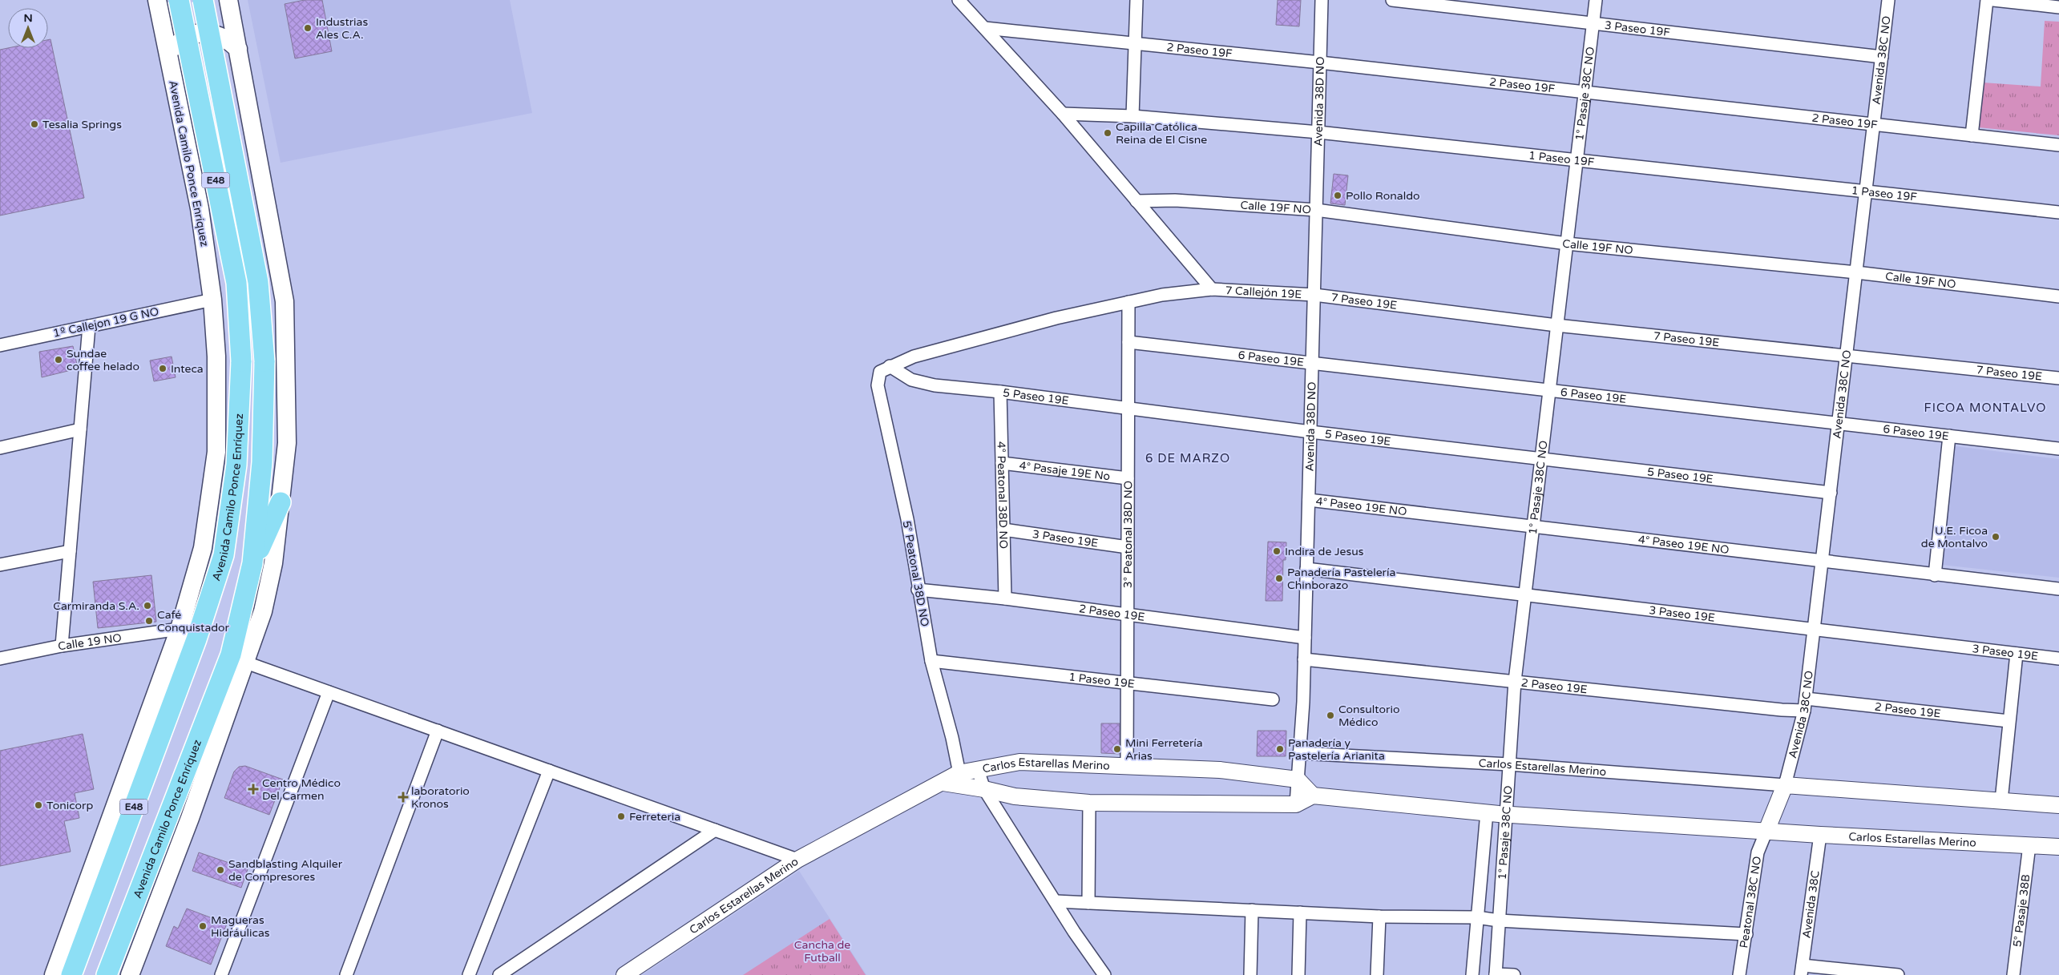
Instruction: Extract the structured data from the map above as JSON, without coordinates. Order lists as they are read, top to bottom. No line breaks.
{"streets":{"main road":["Avenida Camilo Ponce Enríquez","E48"],"street":["3 Paseo 19F","2 Paseo 19F","Avenida 38C NO","1° Pasaje 38C NO","Avenida 38D NO","1 Paseo 19F","Calle 19F NO","7 Callejón 19E","7 Paseo 19E","1º Callejon 19 G NO","6 Paseo 19E","5 Paseo 19E","4° Pasaje 19E No","4° Peatonal 38D NO","4° Paseo 19E NO","3° Peatonal 38D NO","3 Paseo 19E","5° Peatonal 38D NO","2 Paseo 19E","Calle 19 NO","1 Paseo 19E","Carlos Estarellas Merino","Peatonal 38C NO","Avenida 38C","5° Pasaje 38B"]},"crossings":[["3 Paseo 19F","Avenida 38C NO"],["3 Paseo 19F","1° Pasaje 38C NO"],["2 Paseo 19F","Avenida 38C NO"],["2 Paseo 19F","1° Pasaje 38C NO"],["2 Paseo 19F","Avenida 38D NO"],["Avenida 38C NO","1 Paseo 19F"],["Avenida 38C NO","Calle 19F NO"],["Avenida 38C NO","7 Paseo 19E"],["Avenida 38C NO","6 Paseo 19E"],["Avenida 38C NO","5 Paseo 19E"],["Avenida 38C NO","4° Paseo 19E NO"],["Avenida 38C NO","3 Paseo 19E"],["Avenida 38C NO","2 Paseo 19E"],["Avenida 38C NO","Carlos Estarellas Merino"],["1° Pasaje 38C NO","1 Paseo 19F"],["1° Pasaje 38C NO","Calle 19F NO"],["1° Pasaje 38C NO","7 Paseo 19E"],["1° Pasaje 38C NO","6 Paseo 19E"],["1° Pasaje 38C NO","5 Paseo 19E"],["1° Pasaje 38C NO","4° Paseo 19E NO"],["1° Pasaje 38C NO","3 Paseo 19E"],["1° Pasaje 38C NO","2 Paseo 19E"],["1° Pasaje 38C NO","Carlos Estarellas Merino"],["Avenida 38D NO","1 Paseo 19F"],["Avenida 38D NO","Calle 19F NO"],["Avenida 38D NO","7 Callejón 19E"],["Avenida 38D NO","7 Paseo 19E"],["Avenida 38D NO","6 Paseo 19E"],["Avenida 38D NO","5 Paseo 19E"],["Avenida 38D NO","4° Paseo 19E NO"],["Avenida 38D NO","3 Paseo 19E"],["Avenida 38D NO","2 Paseo 19E"],["Avenida 38D NO","Carlos Estarellas Merino"],["Avenida Camilo Ponce Enríquez","1º Callejon 19 G NO"],["Avenida Camilo Ponce Enríquez","Calle 19 NO"],["7 Callejón 19E","7 Paseo 19E"],["7 Callejón 19E","5 Paseo 19E"],["7 Callejón 19E","3° Peatonal 38D NO"],["7 Callejón 19E","5° Peatonal 38D NO"],["6 Paseo 19E","3° Peatonal 38D NO"],["5 Paseo 19E","4° Peatonal 38D NO"],["5 Paseo 19E","3° Peatonal 38D NO"],["5 Paseo 19E","5° Peatonal 38D NO"],["4° Pasaje 19E No","4° Peatonal 38D NO"],["4° Pasaje 19E No","3° Peatonal 38D NO"],["4° Peatonal 38D NO","3 Paseo 19E"],["4° Peatonal 38D NO","2 Paseo 19E"],["3° Peatonal 38D NO","3 Paseo 19E"],["3° Peatonal 38D NO","2 Paseo 19E"],["3° Peatonal 38D NO","1 Paseo 19E"],["3° Peatonal 38D NO","Carlos Estarellas Merino"],["5° Peatonal 38D NO","2 Paseo 19E"],["5° Peatonal 38D NO","1 Paseo 19E"],["5° Peatonal 38D NO","Carlos Estarellas Merino"],["Carlos Estarellas Merino","Peatonal 38C NO"],["Carlos Estarellas Merino","Avenida 38C"],["Carlos Estarellas Merino","5° Pasaje 38B"]],"districts":["FICOA MONTALVO","6 DE MARZO"],"parks":["Cancha de Futball"],"places":{"other":["Industrias Ales C.A.","Tesalia Springs","Capilla Católica Reina de El Cisne","Pollo Ronaldo","Sundae coffee helado","Inteca","U.E. Ficoa de Montalvo","Indira de Jesus","Panadería Pastelería Chinborazo","Carmiranda S.A.","Café Conquistador","Consultorio Médico","Mini Ferretería Arias","Panadería y Pastelería Arianita","Tonicorp","Ferreteria","Sandblasting Alquiler de Compresores","Magueras Hidráulicas"],"health":["Centro Médico Del Carmen","laboratorio Kronos"]},"north":"top"}
